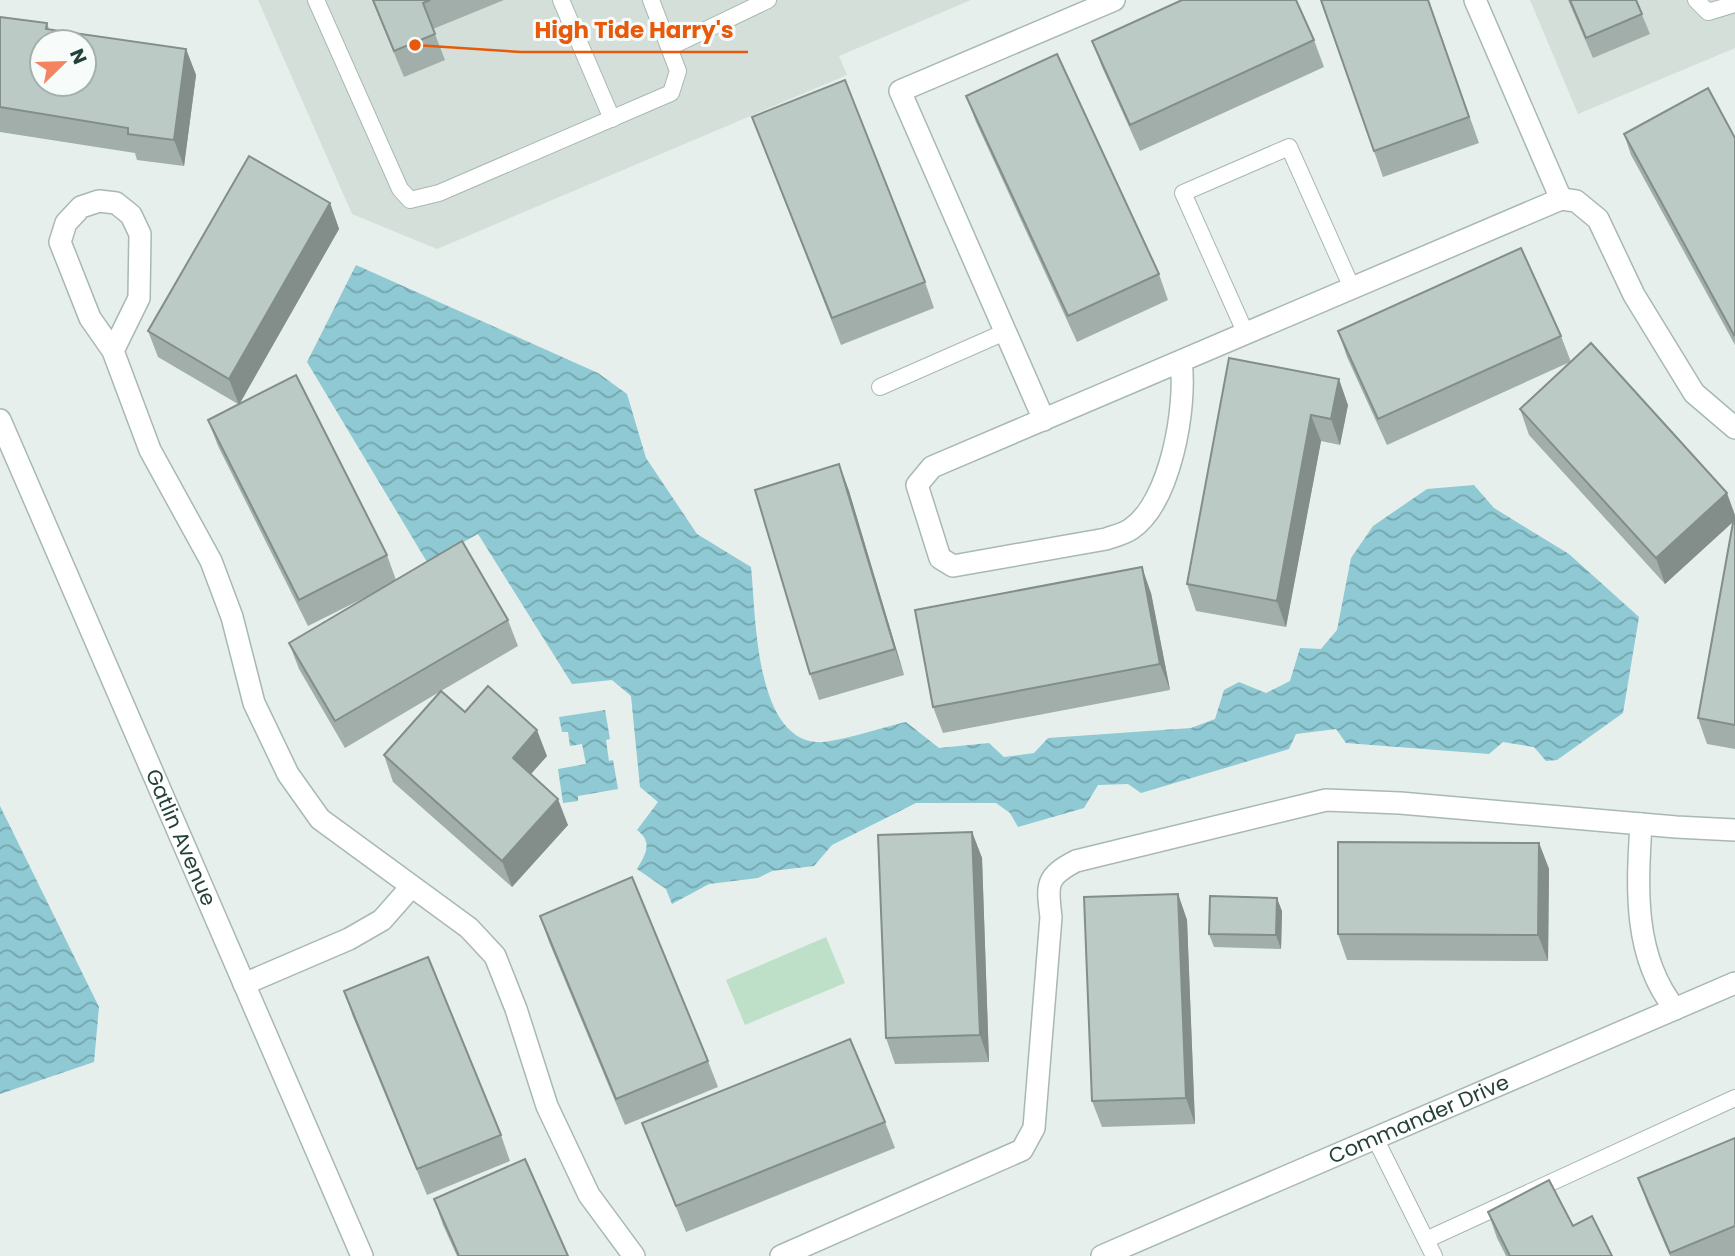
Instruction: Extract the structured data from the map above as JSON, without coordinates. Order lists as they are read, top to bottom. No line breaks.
{"streets":{"street":["Gatlin Avenue","Commander Drive"]},"places":["High Tide Harry's"],"north":"top right"}
